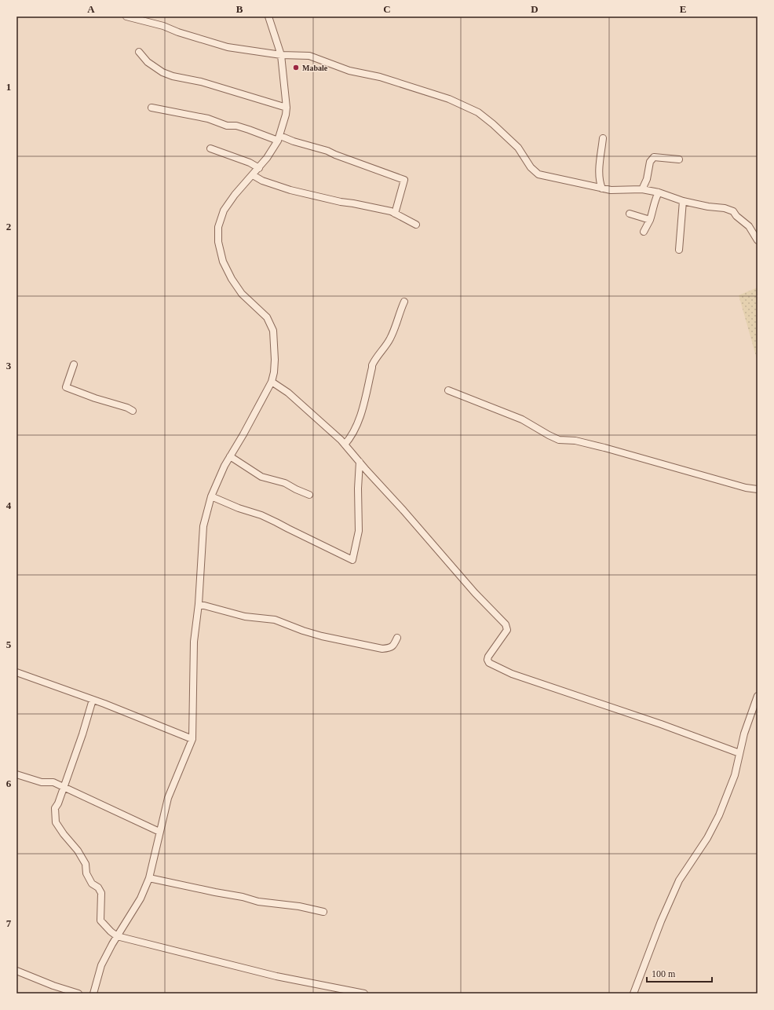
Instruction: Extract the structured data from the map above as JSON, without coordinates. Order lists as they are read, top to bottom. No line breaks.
{"places":["Mabale"],"scale_bar":"100 m","grid":{"columns":["A","B","C","D","E"],"rows":["1","2","3","4","5","6","7"]}}
